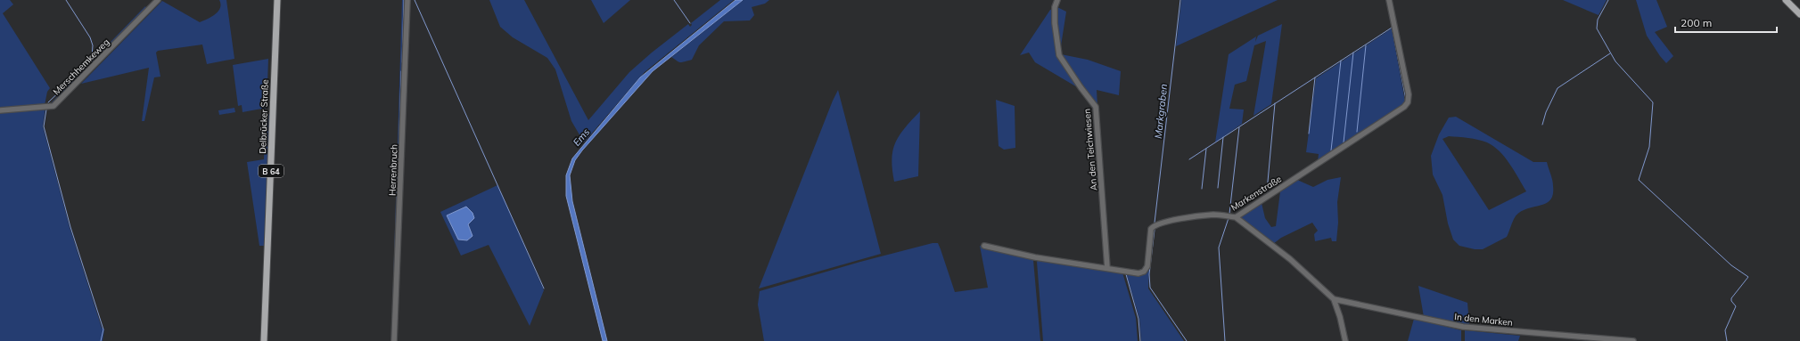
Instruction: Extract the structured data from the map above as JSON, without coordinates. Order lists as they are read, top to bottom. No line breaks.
{"streets":{"main road":["Delbrücker Straße","B 64"],"street":["Merschhemkeweg","An den Teichwiesen","Herrenbruch","Markenstraße","In den Marken"]},"crossings":[["An den Teichwiesen","Markenstraße"]],"water":["Markgraben","Ems"],"scale_bar":"200 m"}
